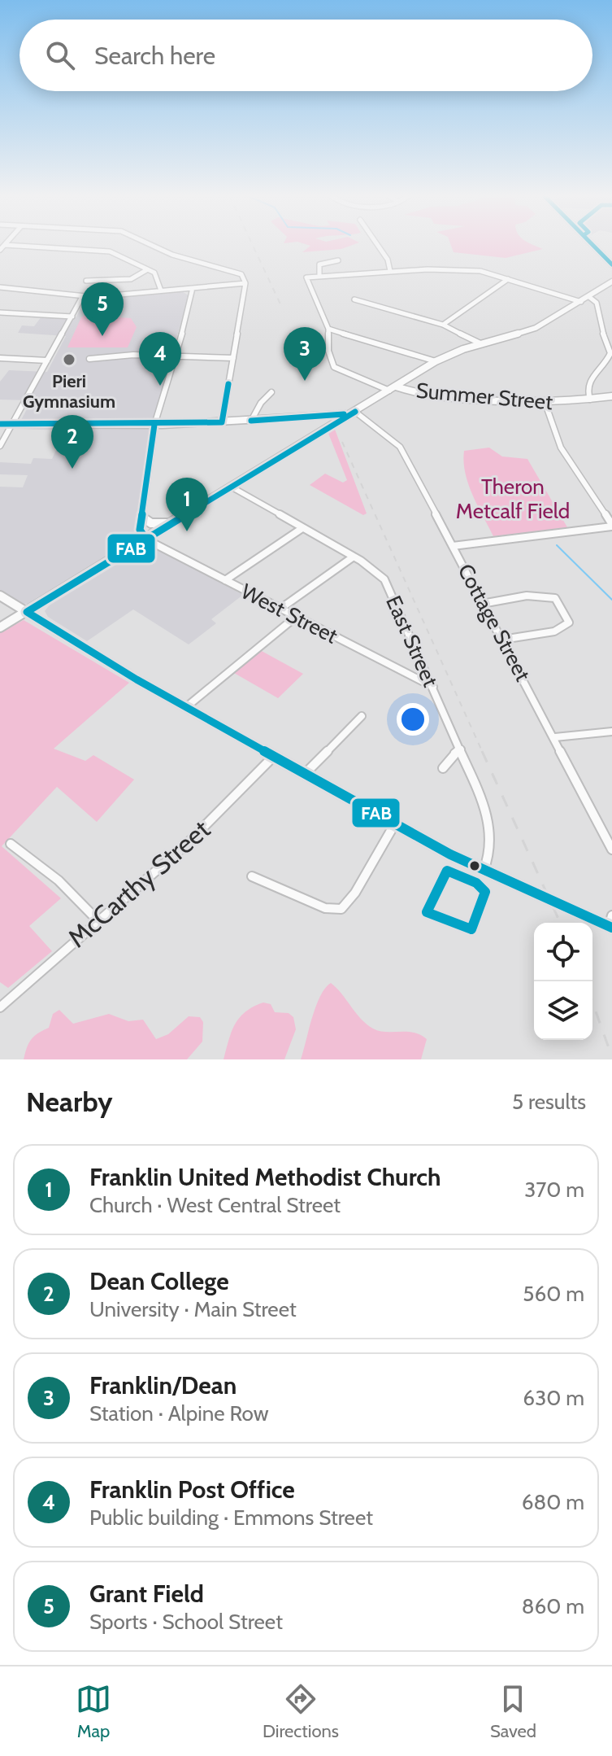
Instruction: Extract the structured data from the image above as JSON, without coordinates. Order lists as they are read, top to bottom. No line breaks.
{"streets":{"main road":["Summer Street"],"street":["West Street","Cottage Street","East Street","McCarthy Street"]},"crossings":[["West Street","East Street"]],"parks":["Theron Metcalf Field"],"places":["Pieri Gymnasium"],"lines":["transit line FAB"],"page":{"search":"Search here","pins":["5","3","4","2","1"],"heading":["Nearby","5 results"],"list":[{"mark":"1","name":"Franklin United Methodist Church","note":"Church · West Central Street","value":"370 m"},{"mark":"2","name":"Dean College","note":"University · Main Street","value":"560 m"},{"mark":"3","name":"Franklin/Dean","note":"Station · Alpine Row","value":"630 m"},{"mark":"4","name":"Franklin Post Office","note":"Public building · Emmons Street","value":"680 m"},{"mark":"5","name":"Grant Field","note":"Sports · School Street","value":"860 m"}],"nav":["Map","Directions","Saved"]}}
